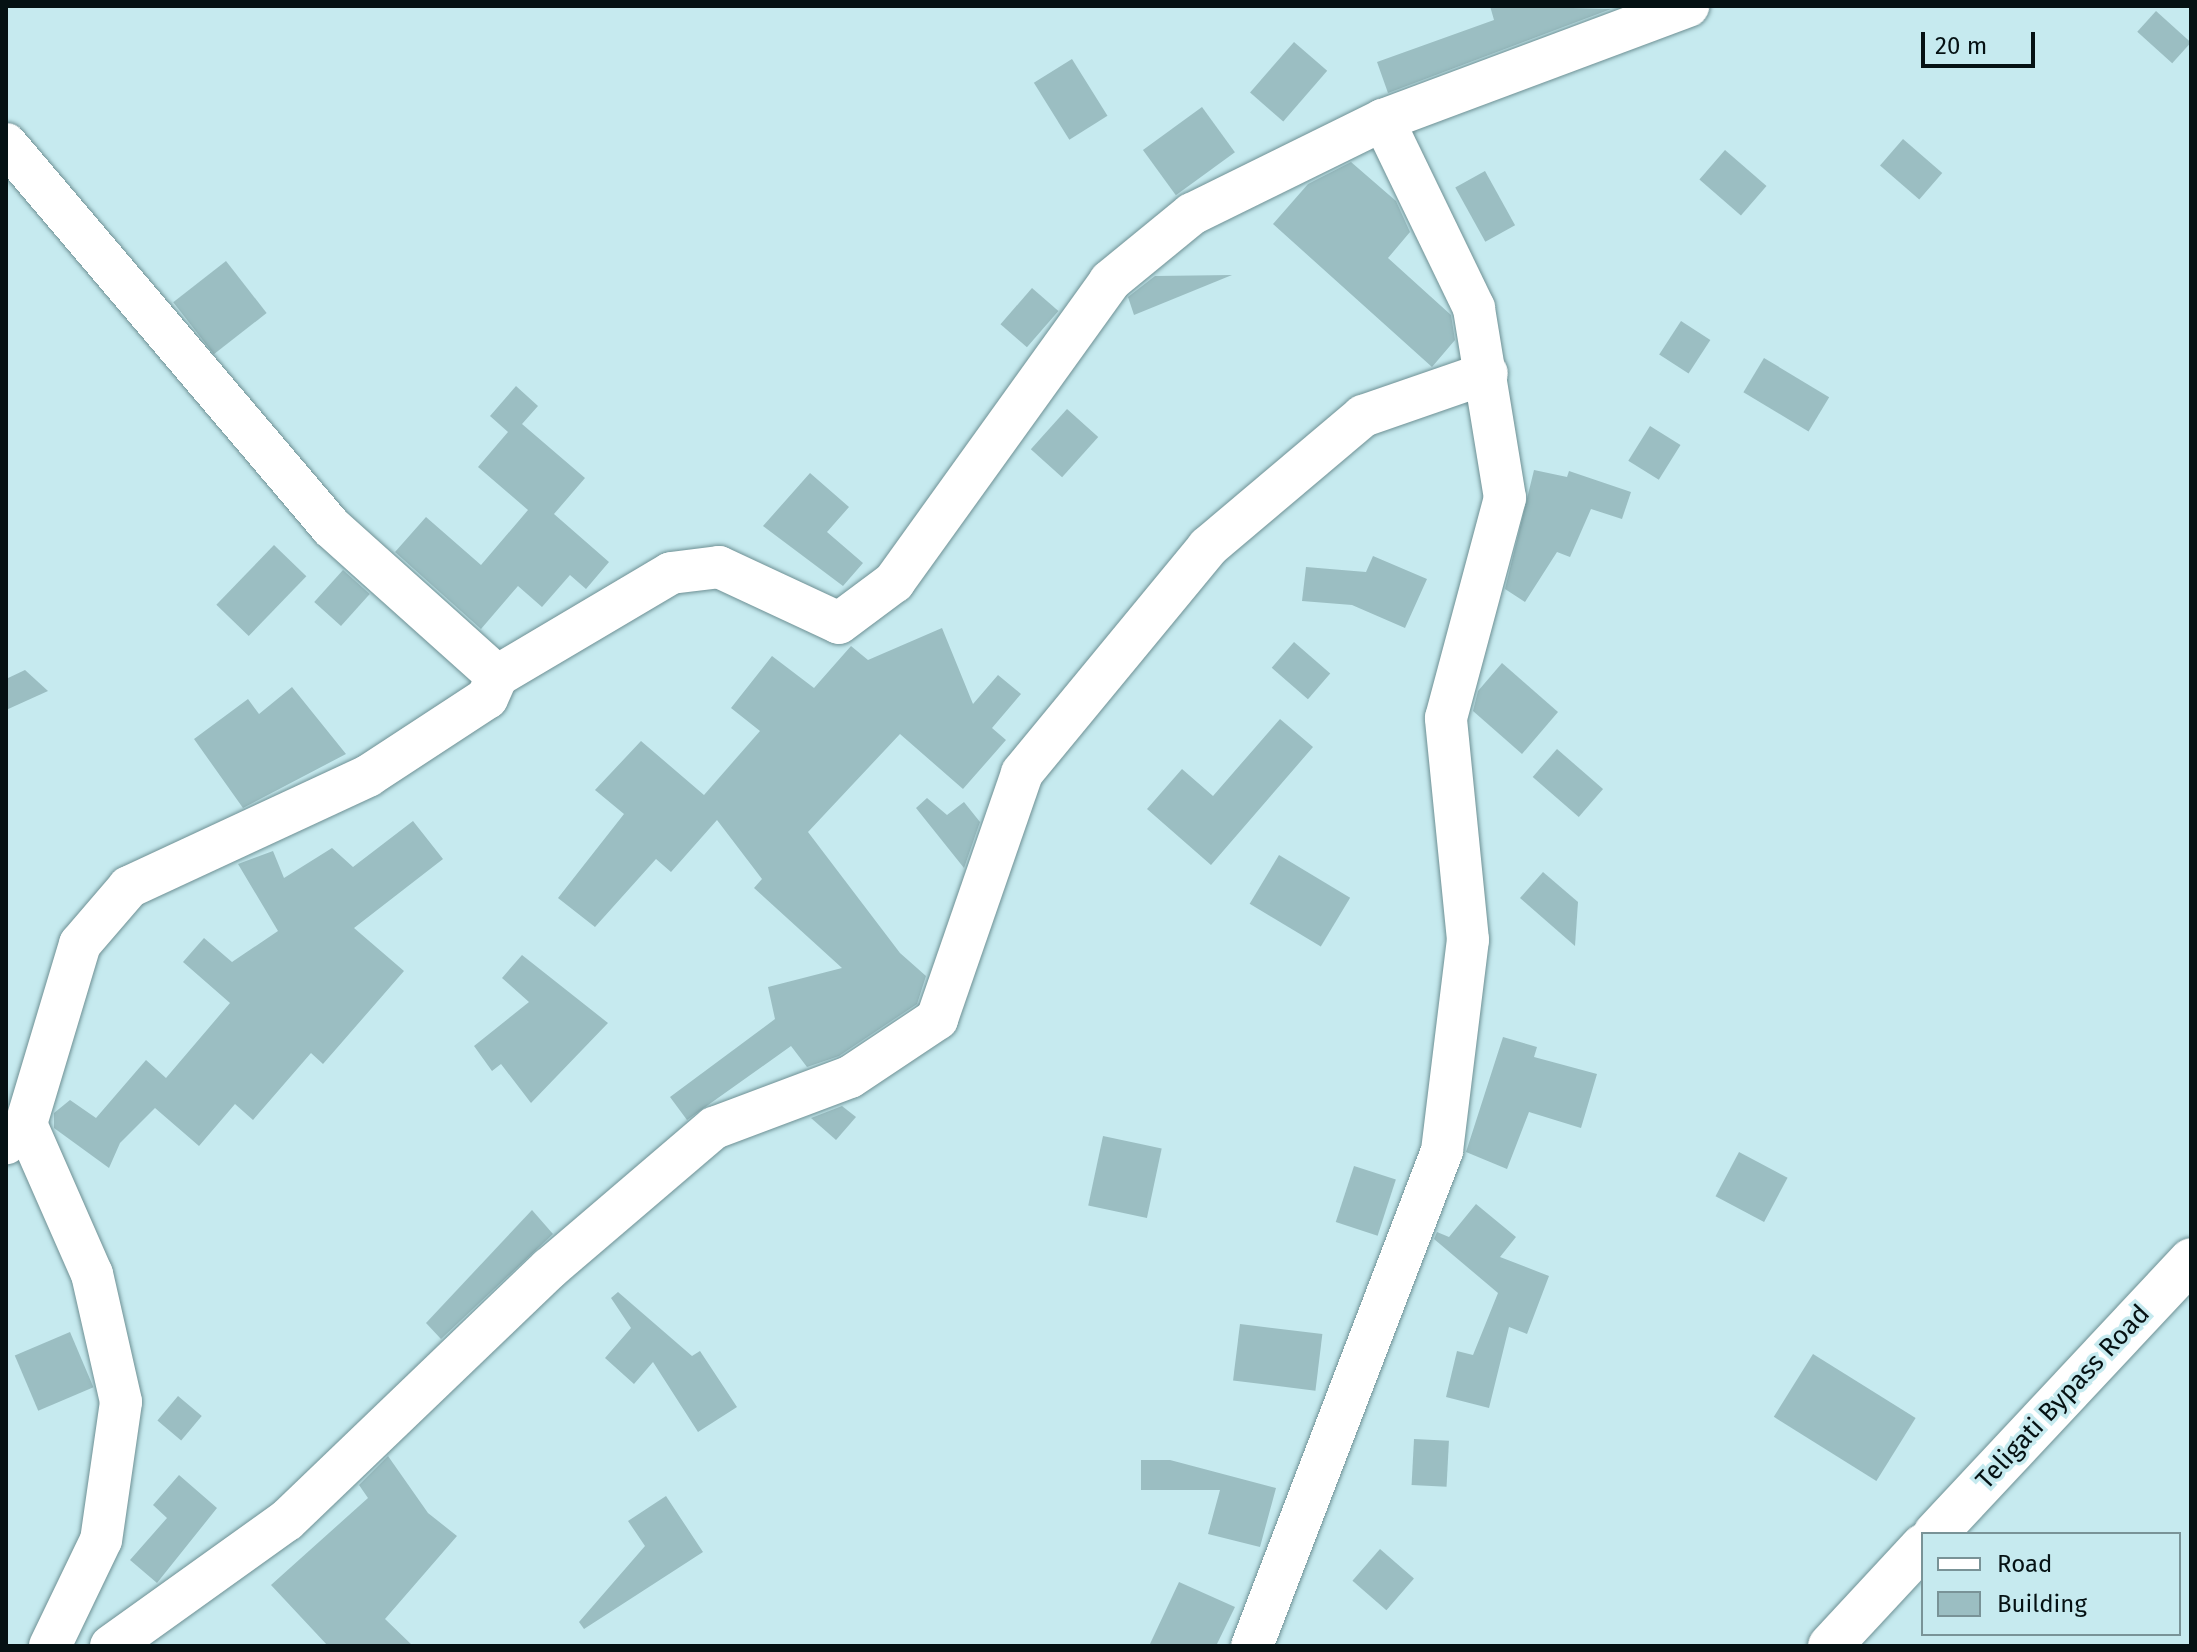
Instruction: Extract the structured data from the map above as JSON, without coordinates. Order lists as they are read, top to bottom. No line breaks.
{"streets":{"main road":["Teligati Bypass Road"]},"legend":["Road","Building"],"scale_bar":"20 m"}
